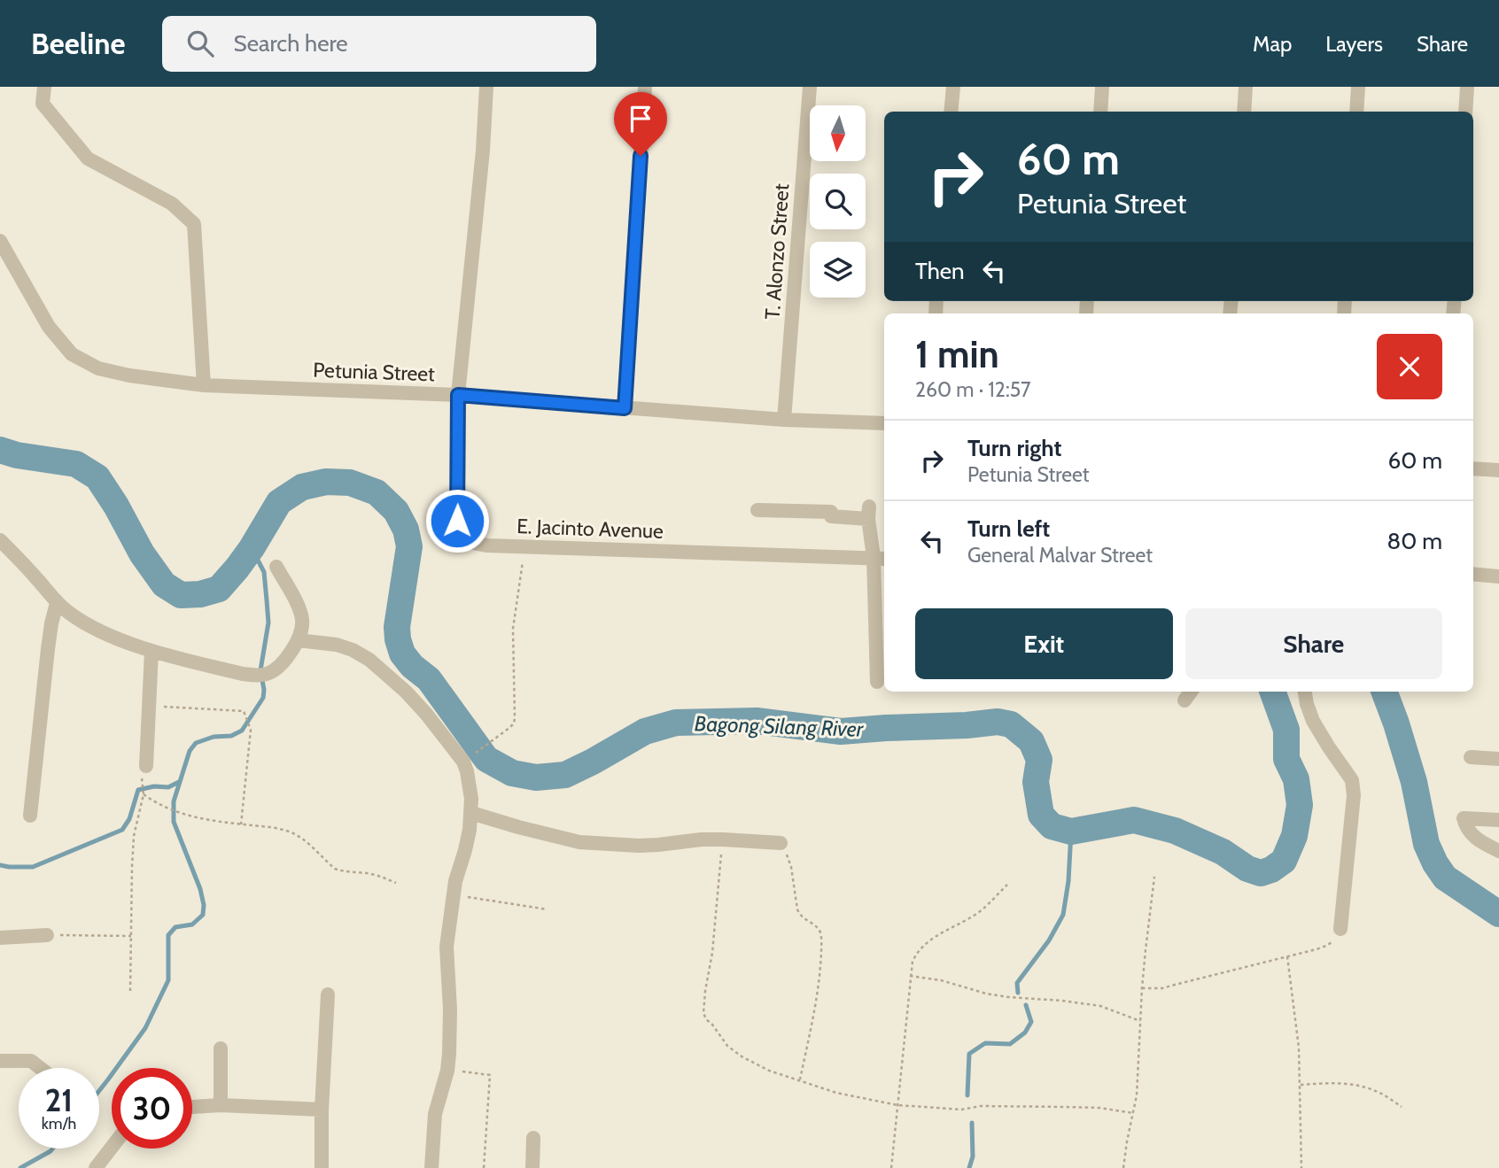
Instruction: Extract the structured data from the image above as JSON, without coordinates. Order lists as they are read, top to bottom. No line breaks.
{"streets":{"street":["T. Alonzo Street","Petunia Street","E. Jacinto Avenue"]},"crossings":[["T. Alonzo Street","Petunia Street"],["Petunia Street","E. Jacinto Avenue"]],"water":["Bagong Silang River"],"north":"bottom","page":{"header":"Beeline","search":"Search here","nav":["Map","Layers","Share"],"turn":["60 m","Petunia Street"],"then":"Then","heading":["1 min","260 m · 12:57"],"list":[{"name":"Turn right","note":"Petunia Street","value":"60 m"},{"name":"Turn left","note":"General Malvar Street","value":"80 m"}],"buttons":["Exit","Share"],"speed":"21 km/h","limit":"30"}}
